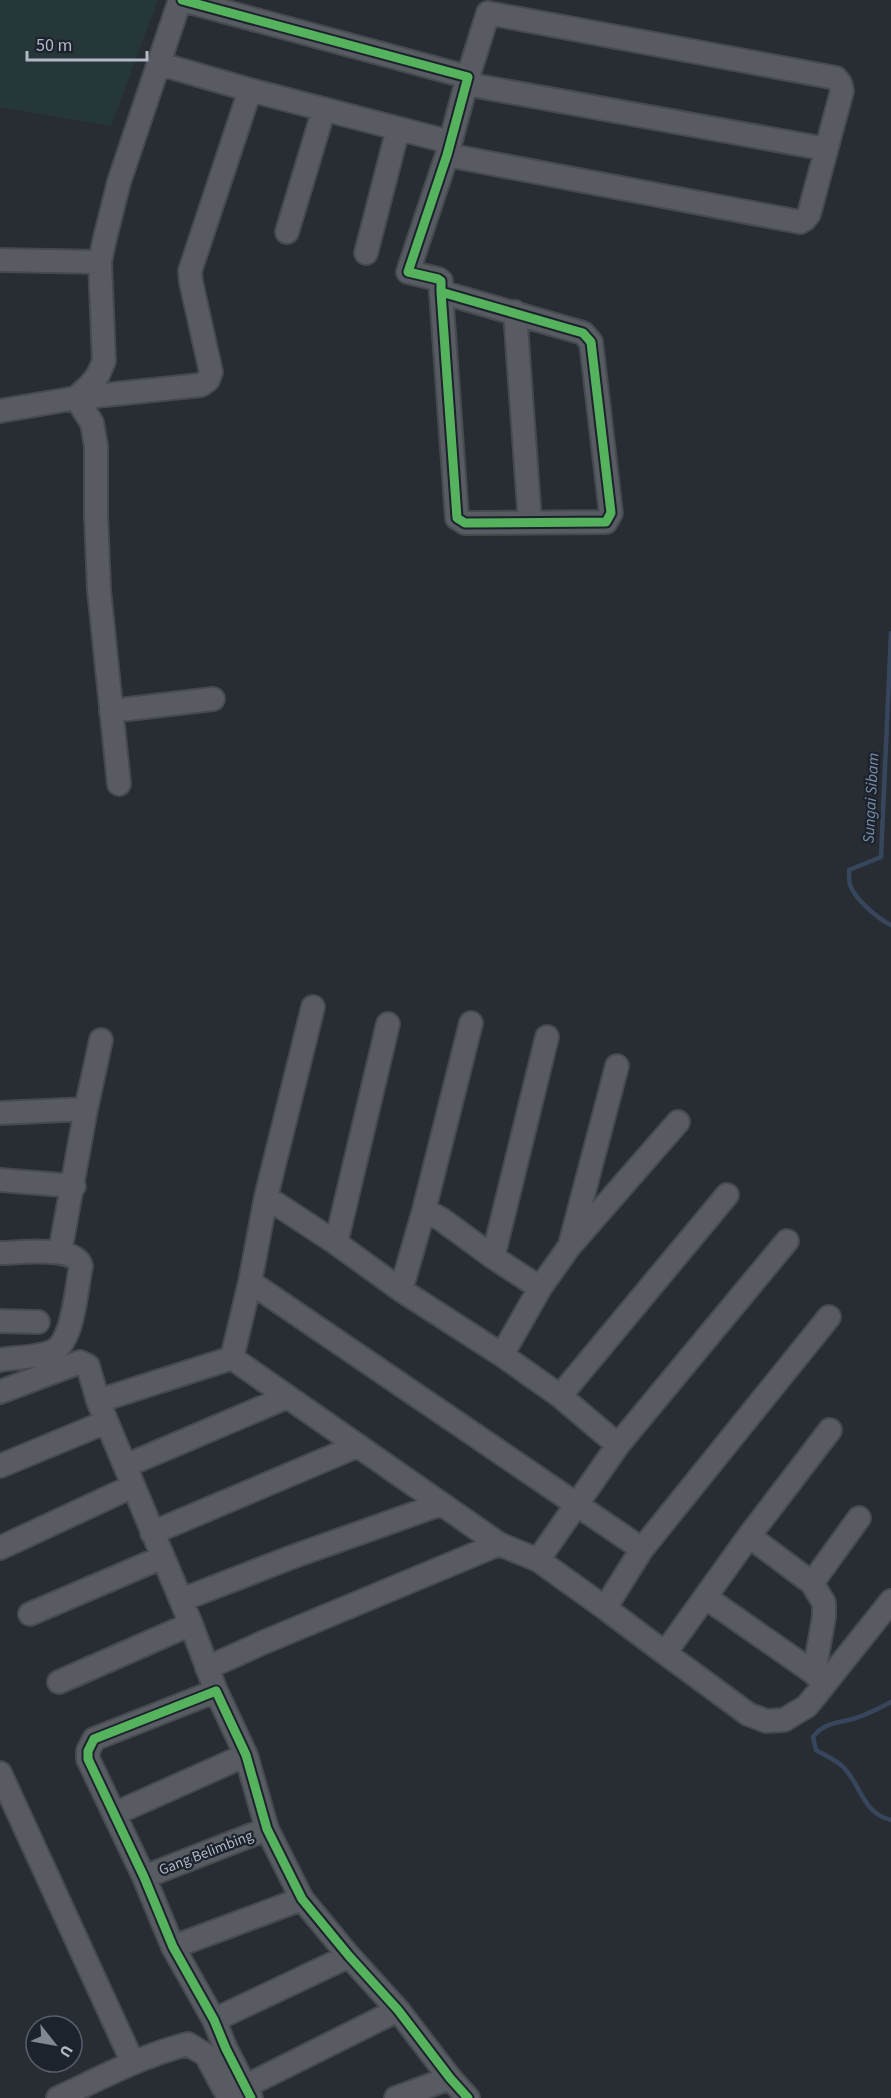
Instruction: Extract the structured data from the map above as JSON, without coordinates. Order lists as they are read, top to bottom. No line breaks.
{"streets":{"street":["Gang Belimbing"]},"water":["Sungai Sibam"],"scale_bar":"50 m","north":"bottom right"}
